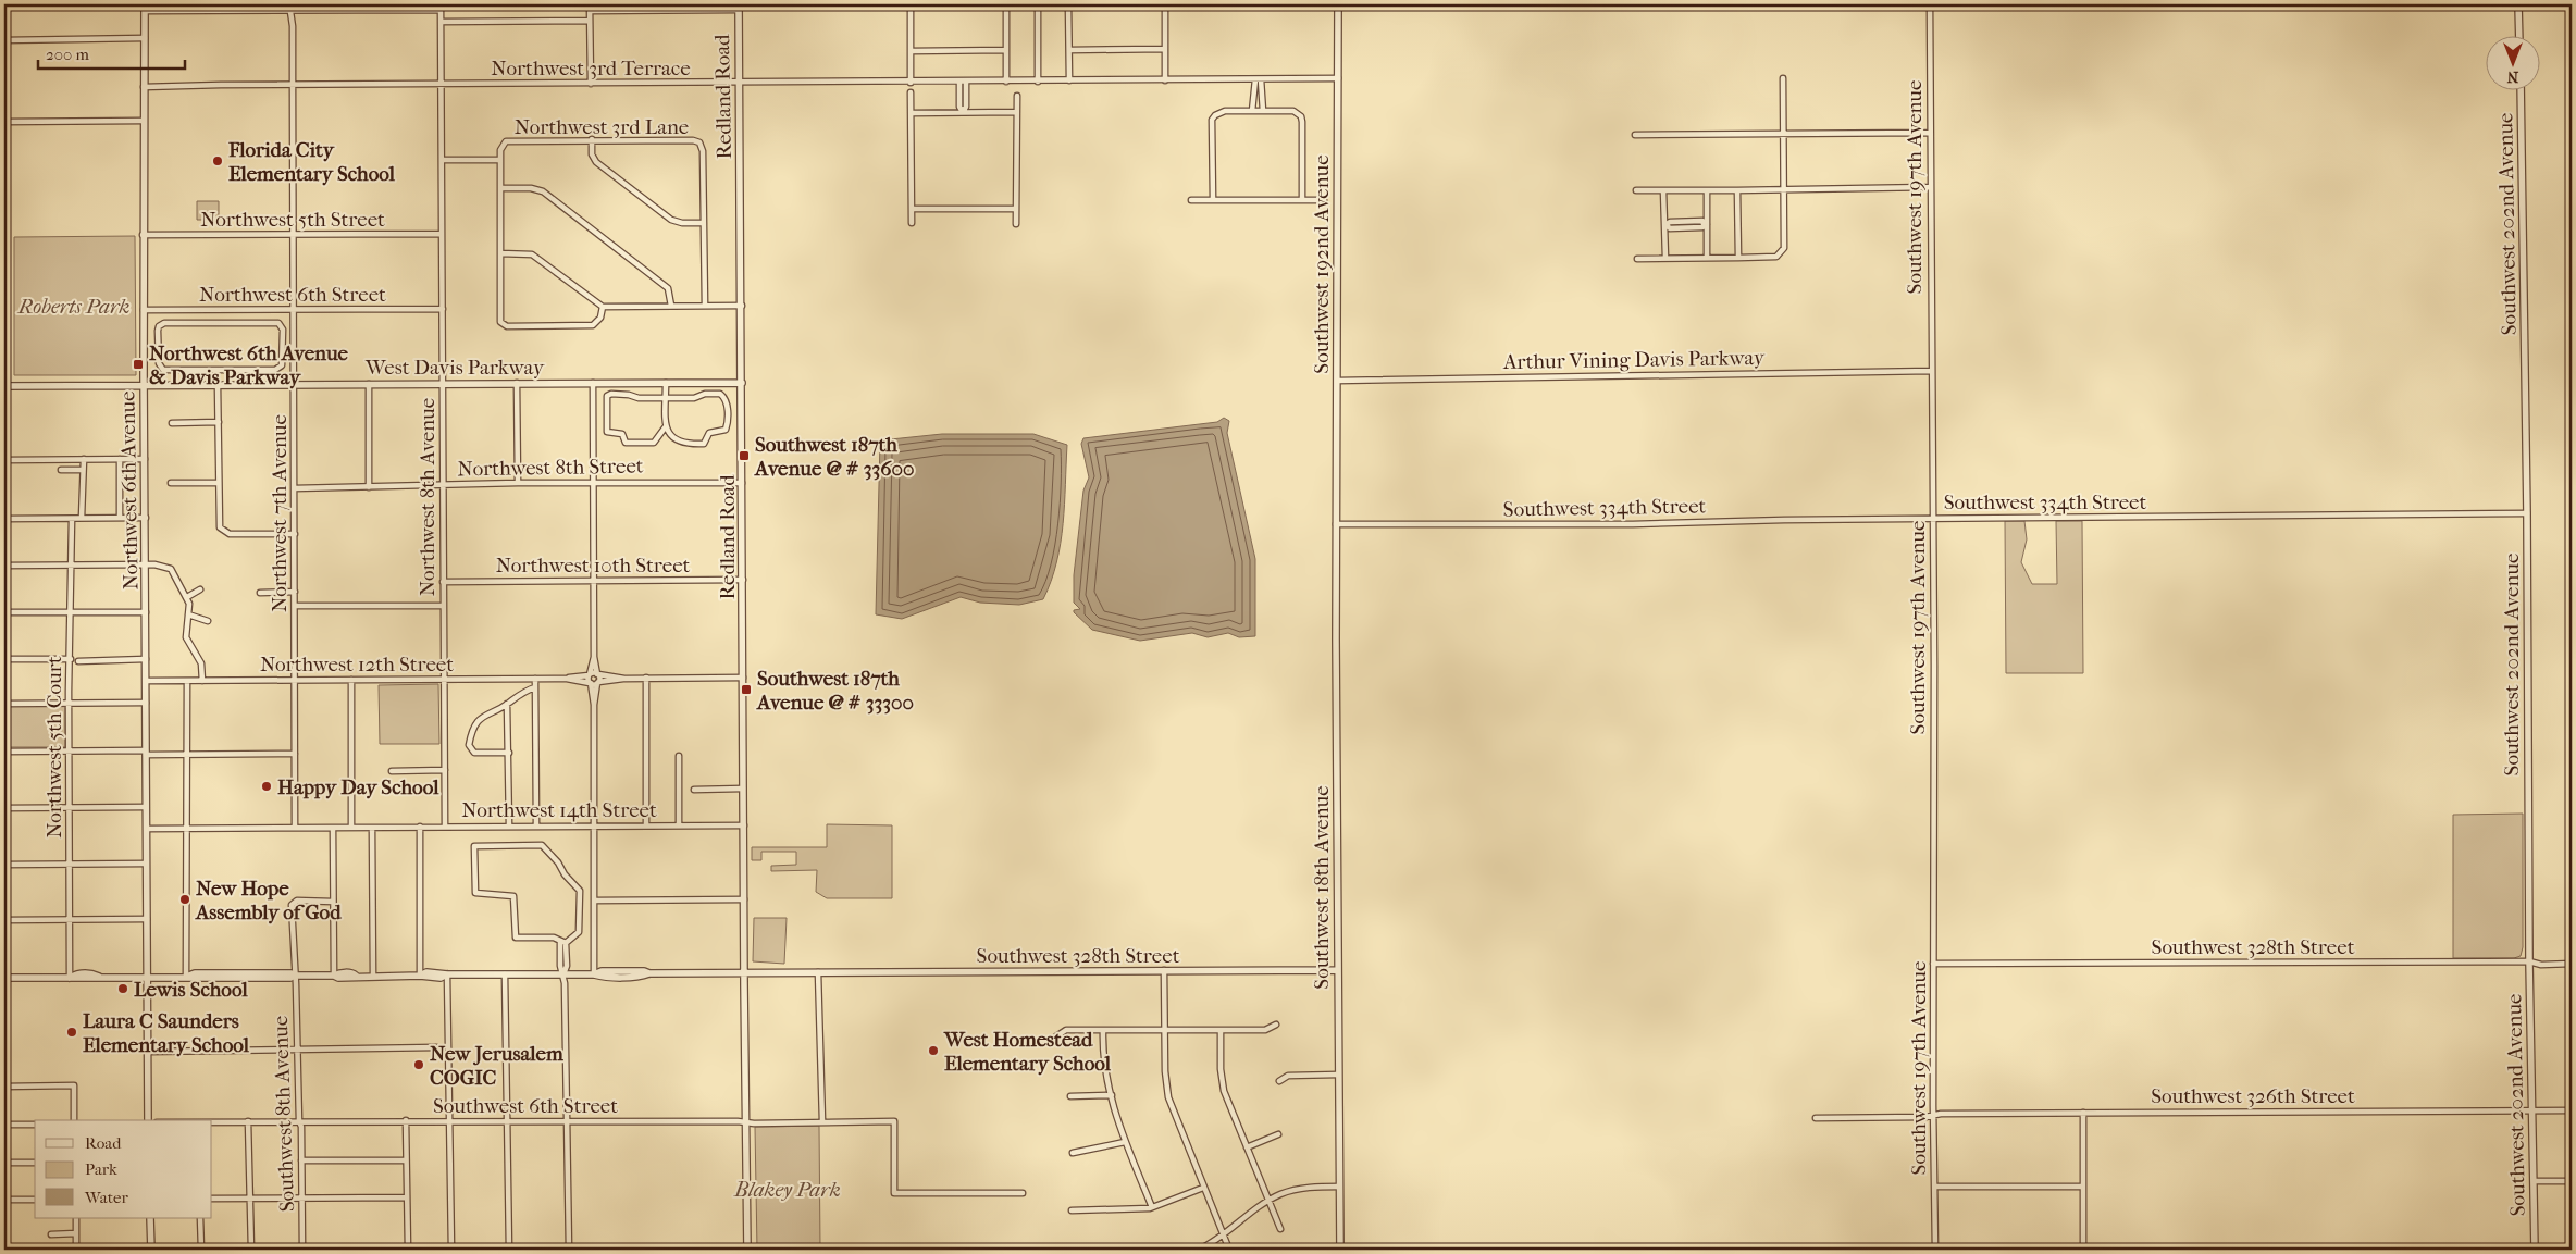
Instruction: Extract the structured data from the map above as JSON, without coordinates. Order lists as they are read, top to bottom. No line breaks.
{"streets":{"street":["Northwest 3rd Terrace","Redland Road","Northwest 3rd Lane","Southwest 197th Avenue","Northwest 5th Street","Southwest 202nd Avenue","Southwest 192nd Avenue","Northwest 6th Street","Arthur Vining Davis Parkway","West Davis Parkway","Northwest 8th Street","Northwest 6th Avenue","Northwest 8th Avenue","Southwest 334th Street","Northwest 7th Avenue","Northwest 10th Street","Northwest 12th Street","Northwest 5th Court","Northwest 14th Street","Southwest 18th Avenue","Southwest 328th Street","Southwest 326th Street","Southwest 6th Street","Southwest 8th Avenue"]},"crossings":[["Northwest 3rd Terrace","Redland Road"],["Northwest 3rd Terrace","Northwest 6th Avenue"],["Northwest 3rd Terrace","Northwest 8th Avenue"],["Northwest 3rd Terrace","Northwest 7th Avenue"],["Redland Road","West Davis Parkway"],["Redland Road","Northwest 8th Street"],["Redland Road","Northwest 10th Street"],["Redland Road","Northwest 14th Street"],["Redland Road","Southwest 328th Street"],["Redland Road","Southwest 6th Street"],["Southwest 197th Avenue","Arthur Vining Davis Parkway"],["Southwest 197th Avenue","Southwest 334th Street"],["Southwest 197th Avenue","Southwest 328th Street"],["Southwest 197th Avenue","Southwest 326th Street"],["Northwest 5th Street","Northwest 6th Avenue"],["Northwest 5th Street","Northwest 8th Avenue"],["Northwest 5th Street","Northwest 7th Avenue"],["Southwest 202nd Avenue","Southwest 334th Street"],["Southwest 202nd Avenue","Southwest 328th Street"],["Southwest 202nd Avenue","Southwest 326th Street"],["Southwest 192nd Avenue","Arthur Vining Davis Parkway"],["Southwest 192nd Avenue","Southwest 334th Street"],["Southwest 192nd Avenue","Southwest 18th Avenue"],["Northwest 6th Street","Northwest 6th Avenue"],["Northwest 6th Street","Northwest 8th Avenue"],["Northwest 6th Street","Northwest 7th Avenue"],["West Davis Parkway","Northwest 6th Avenue"],["West Davis Parkway","Northwest 8th Avenue"],["West Davis Parkway","Northwest 7th Avenue"],["Northwest 8th Street","Northwest 8th Avenue"],["Northwest 8th Street","Northwest 7th Avenue"],["Northwest 6th Avenue","Northwest 12th Street"],["Northwest 6th Avenue","Northwest 14th Street"],["Northwest 6th Avenue","Southwest 328th Street"],["Northwest 8th Avenue","Northwest 10th Street"],["Northwest 8th Avenue","Northwest 12th Street"],["Northwest 8th Avenue","Northwest 14th Street"],["Southwest 334th Street","Southwest 18th Avenue"],["Northwest 7th Avenue","Northwest 12th Street"],["Northwest 7th Avenue","Northwest 14th Street"],["Northwest 5th Court","Southwest 328th Street"],["Southwest 18th Avenue","Southwest 328th Street"],["Southwest 328th Street","Southwest 8th Avenue"],["Southwest 6th Street","Southwest 8th Avenue"]],"parks":["Roberts Park","Blakey Park"],"places":{"other":["Florida City Elementary School","Happy Day School","New Hope Assembly of God","Lewis School","Laura C Saunders Elementary School","West Homestead Elementary School","New Jerusalem COGIC"],"transit":["Northwest 6th Avenue & Davis Parkway","Southwest 187th Avenue @ # 33600","Southwest 187th Avenue @ # 33300"]},"legend":["Road","Park","Water"],"scale_bar":"200 m","north":"bottom"}
